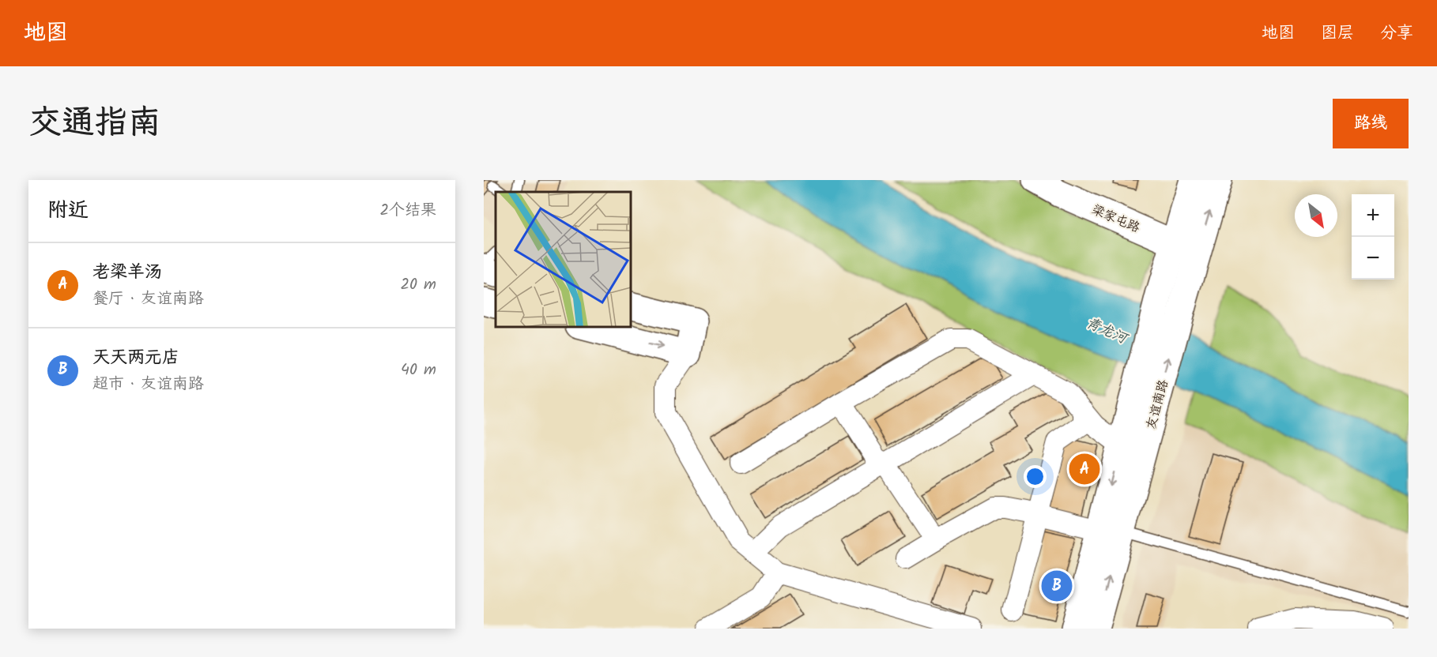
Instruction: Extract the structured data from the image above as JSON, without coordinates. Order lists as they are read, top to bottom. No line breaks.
{"streets":{"main road":["梁家屯路","友谊南路"]},"crossings":[["梁家屯路","友谊南路"]],"water":["青龙河"],"north":"bottom right","page":{"header":"地图","nav":["地图","图层","分享"],"title":"交通指南","buttons":"路线","heading":["附近","2个结果"],"map_buttons":["+","−"],"list":[{"mark":"A","name":"老梁羊汤","note":"餐厅 · 友谊南路","value":"20 m"},{"mark":"B","name":"天天两元店","note":"超市 · 友谊南路","value":"40 m"}],"pins":["A","B"]}}
